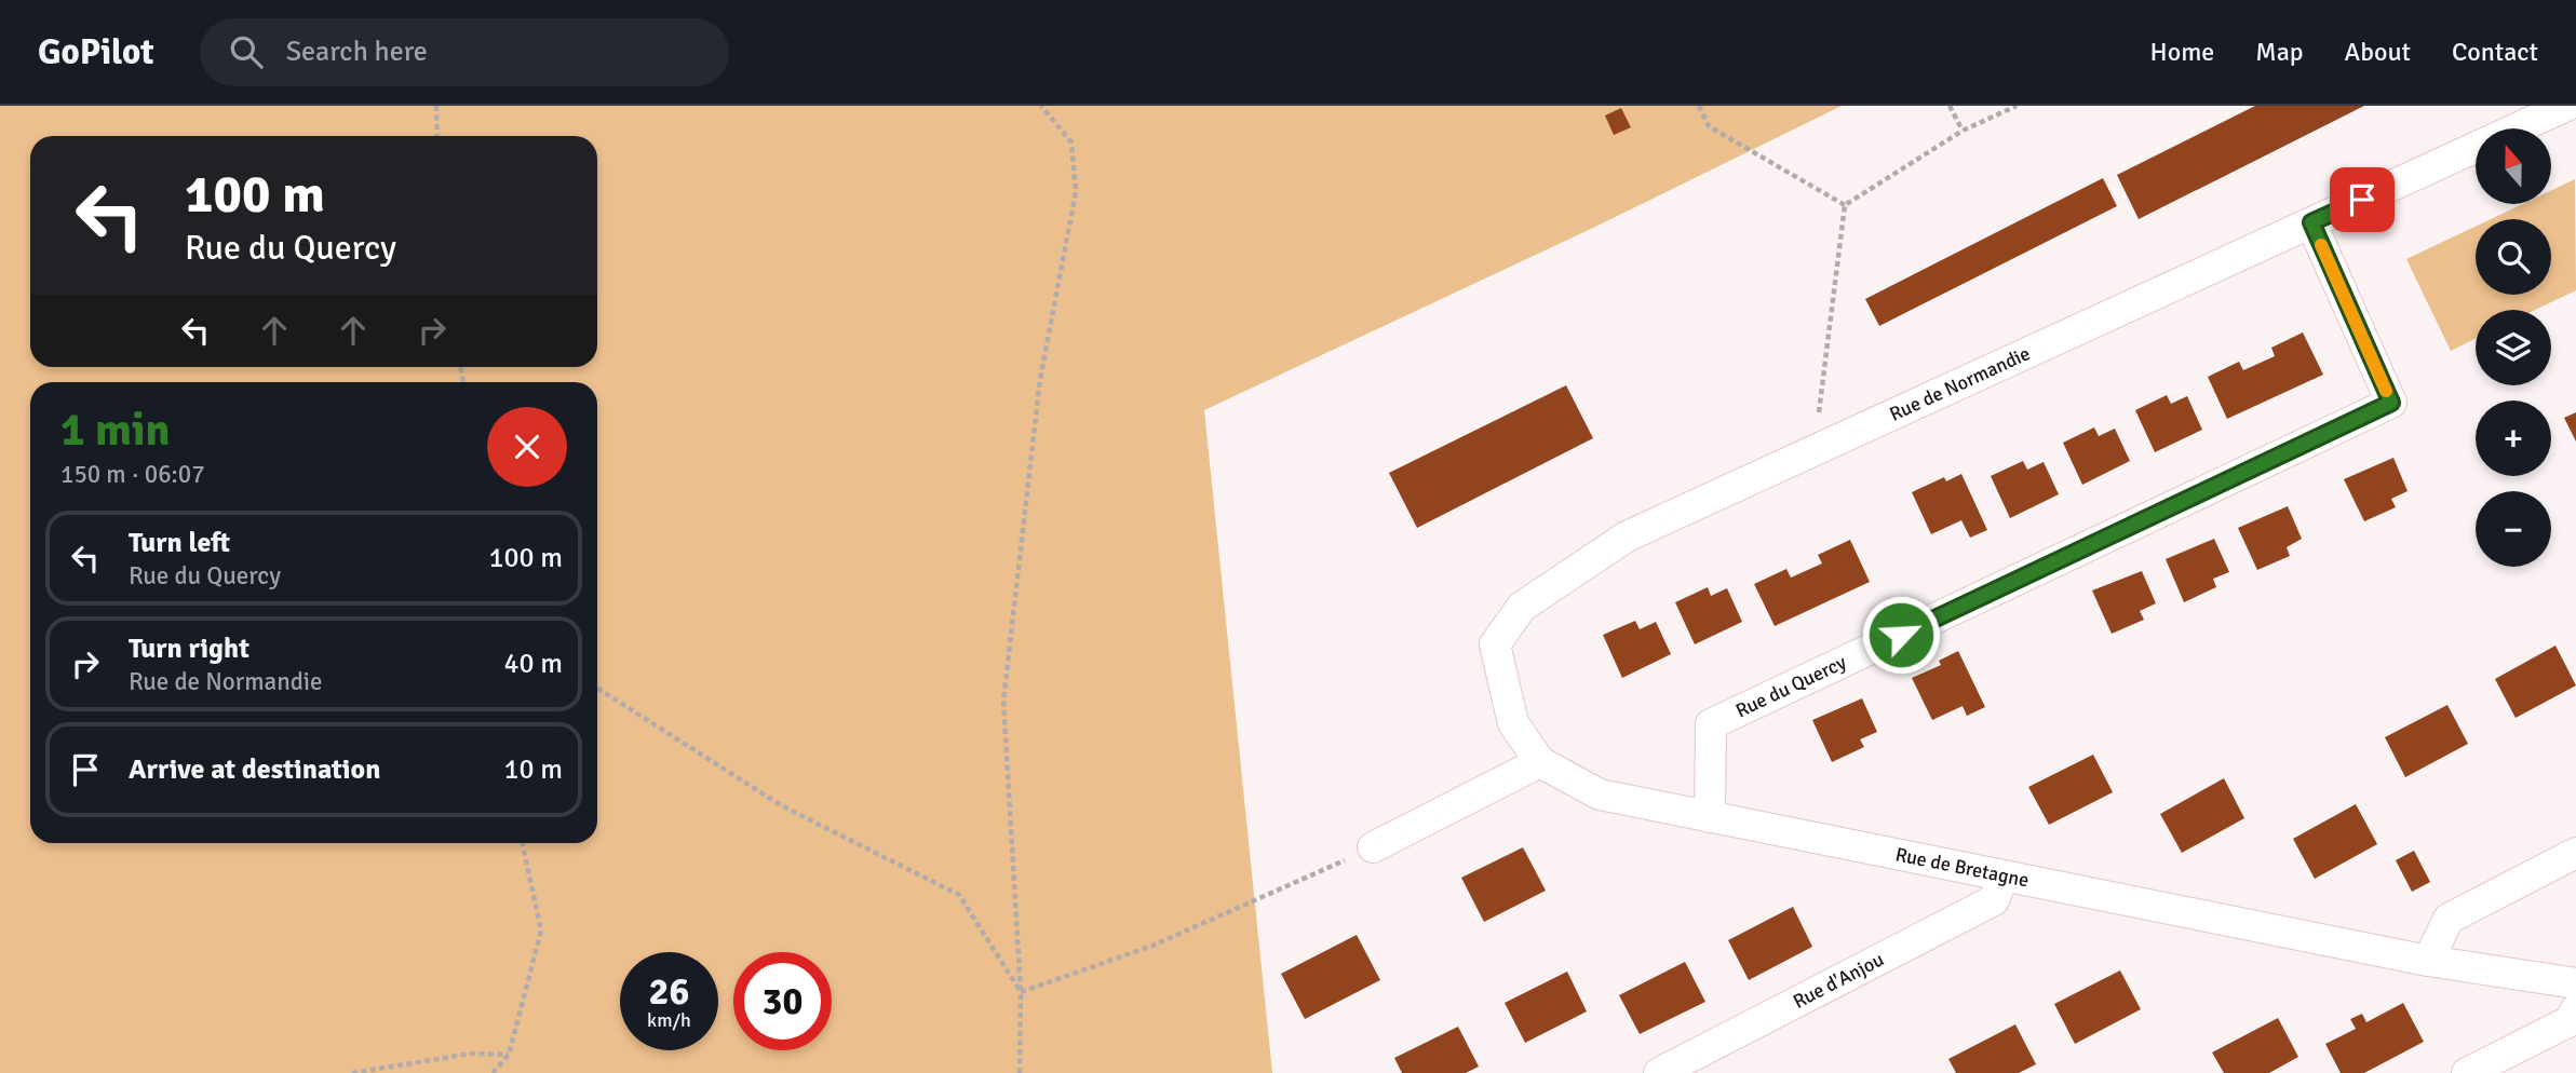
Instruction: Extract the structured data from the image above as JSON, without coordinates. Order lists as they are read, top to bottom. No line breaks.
{"streets":{"street":["Rue de Normandie","Rue du Quercy","Rue de Bretagne","Rue d'Anjou"]},"crossings":[["Rue de Normandie","Rue du Quercy"],["Rue de Normandie","Rue de Bretagne"],["Rue du Quercy","Rue de Bretagne"],["Rue de Bretagne","Rue d'Anjou"]],"north":"top","page":{"header":"GoPilot","search":"Search here","nav":["Home","Map","About","Contact"],"map_buttons":["+","−"],"turn":["100 m","Rue du Quercy"],"heading":["1 min","150 m · 06:07"],"list":[{"name":"Turn left","note":"Rue du Quercy","value":"100 m"},{"name":"Turn right","note":"Rue de Normandie","value":"40 m"},{"name":"Arrive at destination","value":"10 m"}],"speed":"26 km/h","limit":"30"}}
